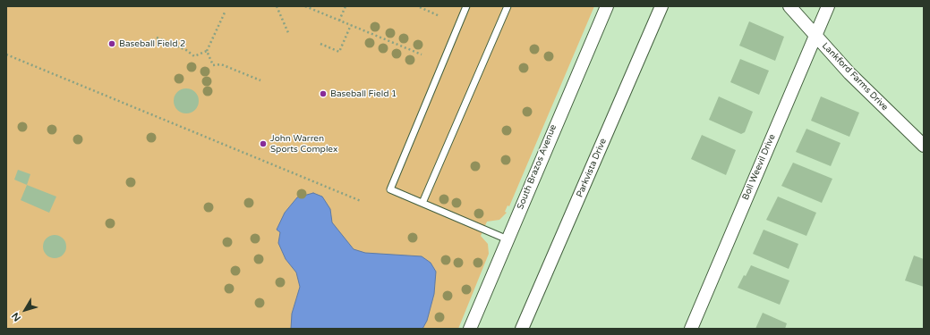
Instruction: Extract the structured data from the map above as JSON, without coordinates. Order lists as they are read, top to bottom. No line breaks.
{"streets":{"street":["Lankford Farms Drive","South Brazos Avenue","Boll Weevil Drive","Parkvista Drive"]},"crossings":[["Lankford Farms Drive","Boll Weevil Drive"]],"places":["Baseball Field 2","Baseball Field 1","John Warren Sports Complex"],"north":"bottom left"}
